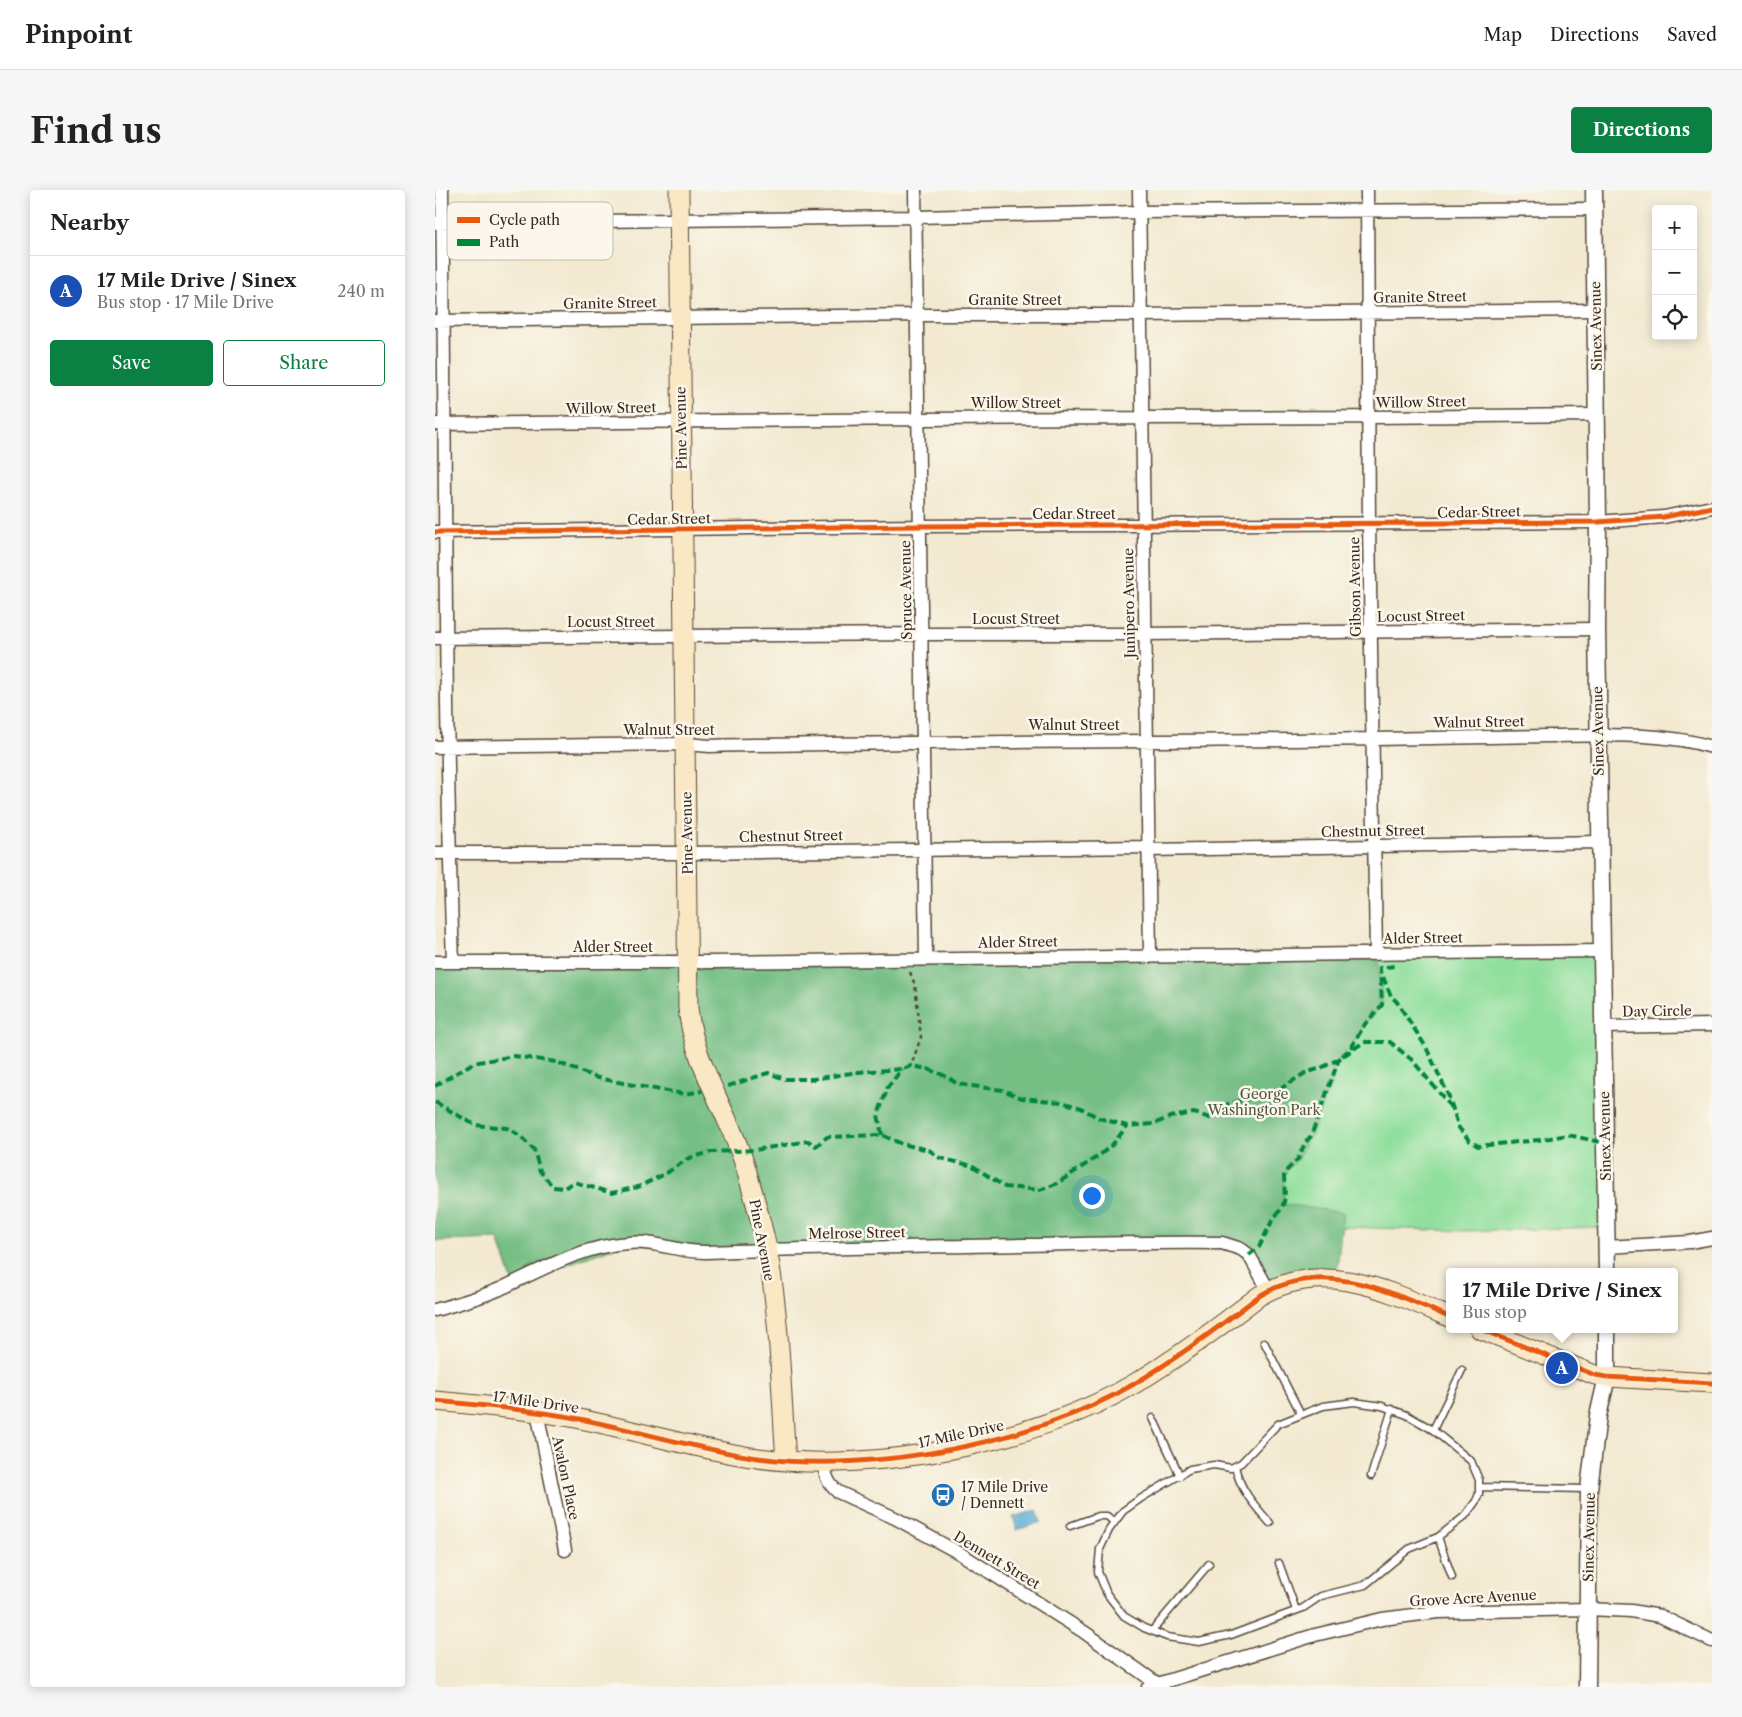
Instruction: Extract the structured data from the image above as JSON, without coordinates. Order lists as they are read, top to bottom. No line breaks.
{"streets":{"main road":["Pine Avenue","17 Mile Drive"],"street":["Granite Street","Sinex Avenue","Willow Street","Cedar Street","Gibson Avenue","Spruce Avenue","Junipero Avenue","Locust Street","Walnut Street","Chestnut Street","Alder Street","Day Circle","Melrose Street","Avalon Place","Dennett Street","Grove Acre Avenue"]},"crossings":[["Granite Street","Sinex Avenue"],["Granite Street","Pine Avenue"],["Granite Street","Gibson Avenue"],["Granite Street","Spruce Avenue"],["Granite Street","Junipero Avenue"],["Sinex Avenue","Willow Street"],["Sinex Avenue","Cedar Street"],["Sinex Avenue","Locust Street"],["Sinex Avenue","Walnut Street"],["Sinex Avenue","Chestnut Street"],["Sinex Avenue","Alder Street"],["Sinex Avenue","Day Circle"],["Sinex Avenue","Grove Acre Avenue"],["Willow Street","Pine Avenue"],["Willow Street","Gibson Avenue"],["Willow Street","Spruce Avenue"],["Willow Street","Junipero Avenue"],["Pine Avenue","Cedar Street"],["Pine Avenue","Locust Street"],["Pine Avenue","Walnut Street"],["Pine Avenue","Chestnut Street"],["Pine Avenue","Alder Street"],["Pine Avenue","Melrose Street"],["Pine Avenue","17 Mile Drive"],["Cedar Street","Gibson Avenue"],["Cedar Street","Spruce Avenue"],["Cedar Street","Junipero Avenue"],["Gibson Avenue","Locust Street"],["Gibson Avenue","Walnut Street"],["Gibson Avenue","Chestnut Street"],["Gibson Avenue","Alder Street"],["Spruce Avenue","Locust Street"],["Spruce Avenue","Walnut Street"],["Spruce Avenue","Chestnut Street"],["Spruce Avenue","Alder Street"],["Junipero Avenue","Locust Street"],["Junipero Avenue","Walnut Street"],["Junipero Avenue","Chestnut Street"],["Junipero Avenue","Alder Street"],["Melrose Street","17 Mile Drive"],["17 Mile Drive","Avalon Place"],["17 Mile Drive","Dennett Street"],["Dennett Street","Grove Acre Avenue"]],"parks":["George Washington Park"],"places":{"bus stop":["17 Mile Drive / Dennett"]},"legend":["Cycle path","Path"],"page":{"header":"Pinpoint","nav":["Map","Directions","Saved"],"buttons":["Directions",["Save","Share"]],"title":"Find us","heading":"Nearby","map_buttons":["+","−"],"list":[{"mark":"A","name":"17 Mile Drive / Sinex","note":"Bus stop · 17 Mile Drive","value":"240 m"}],"popup":["17 Mile Drive / Sinex","Bus stop"],"pins":"A"}}
